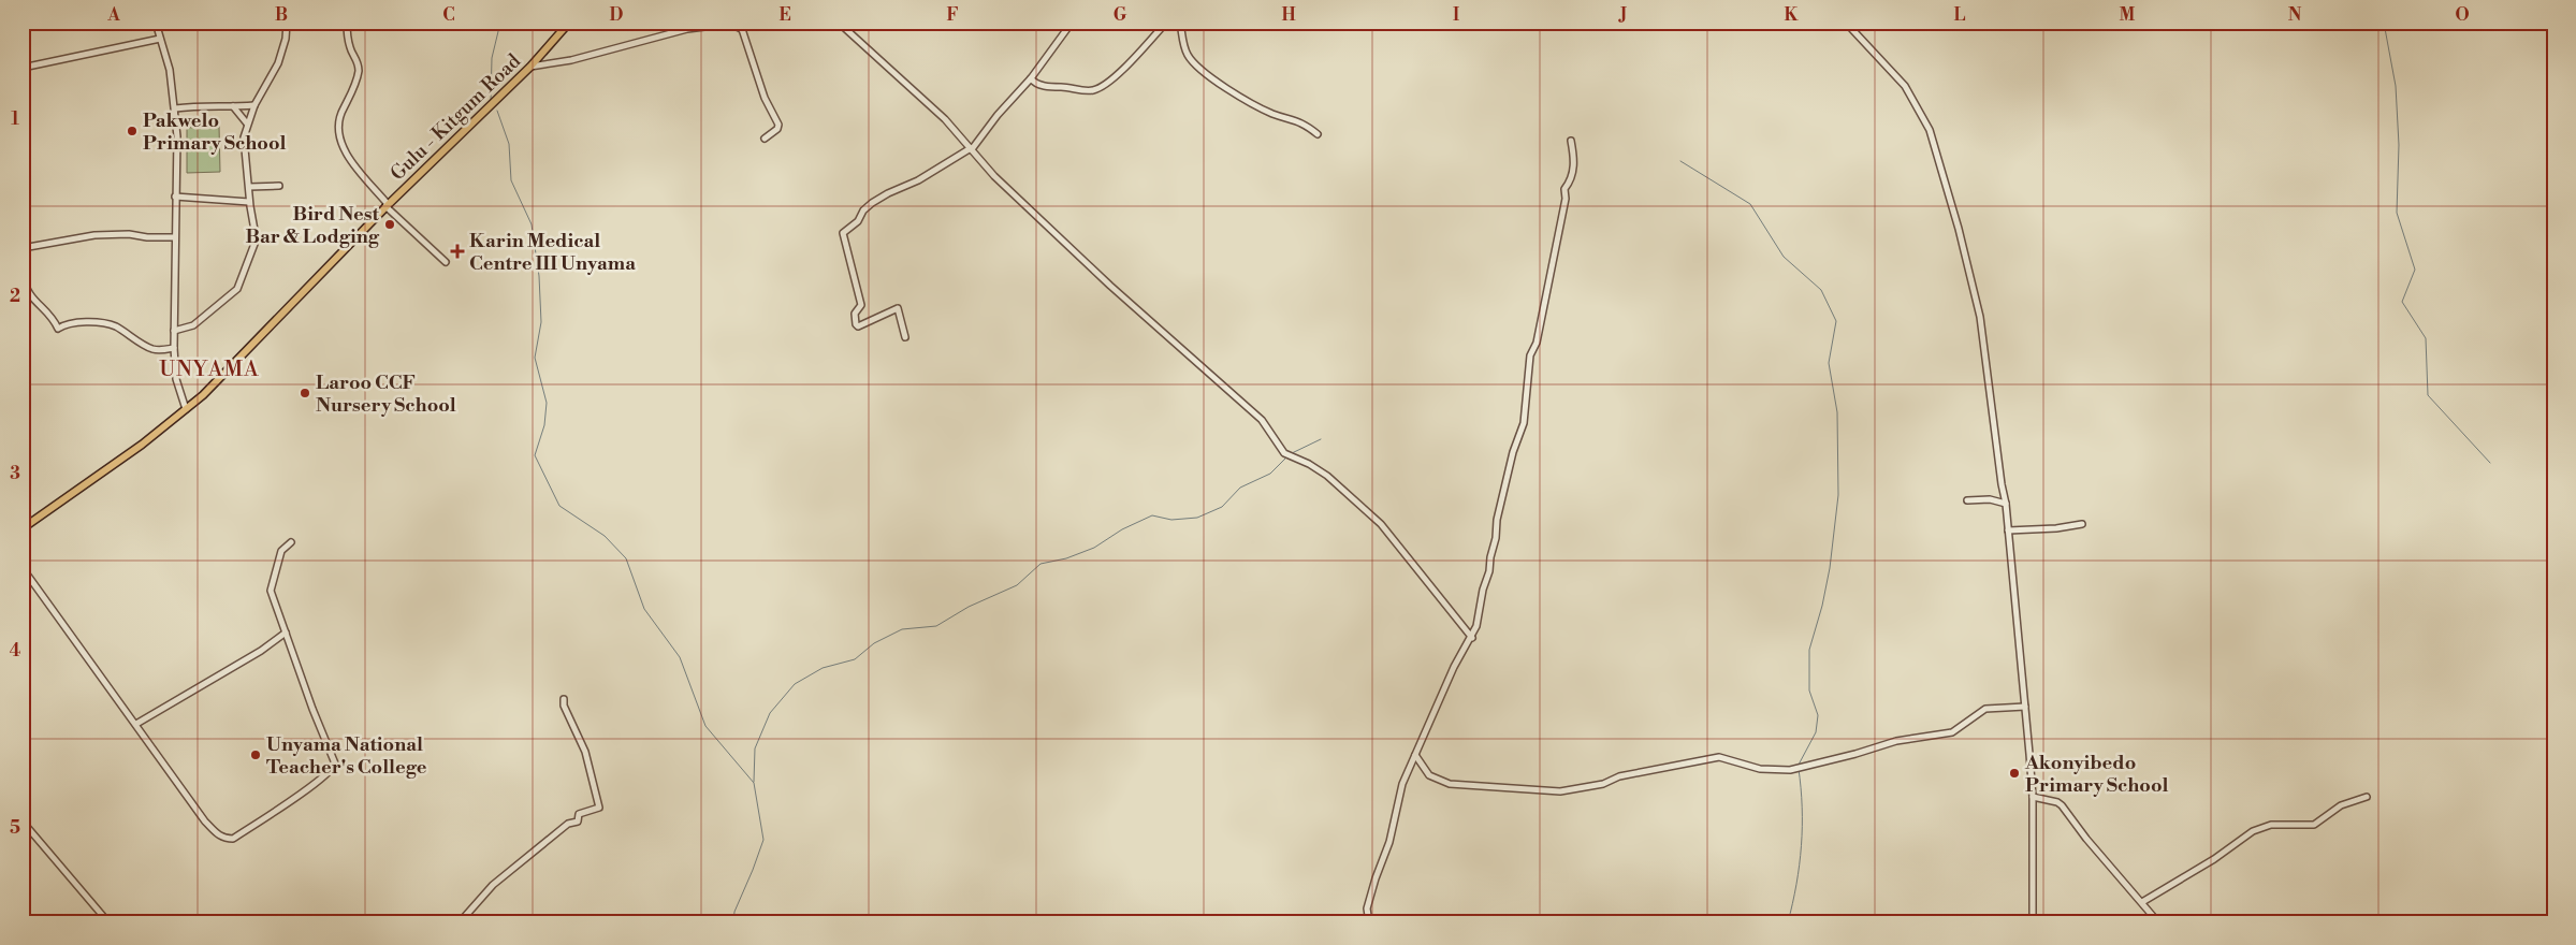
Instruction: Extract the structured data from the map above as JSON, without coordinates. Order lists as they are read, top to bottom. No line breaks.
{"streets":{"main road":["Gulu - Kitgum Road"]},"districts":["UNYAMA"],"places":{"other":["Pakwelo Primary School","Bird Nest Bar & Lodging","Laroo CCF Nursery School","Unyama National Teacher's College","Akonyibedo Primary School"],"health":["Karin Medical Centre III Unyama"]},"grid":{"columns":["A","B","C","D","E","F","G","H","I","J","K","L","M","N","O"],"rows":["1","2","3","4","5"]}}
